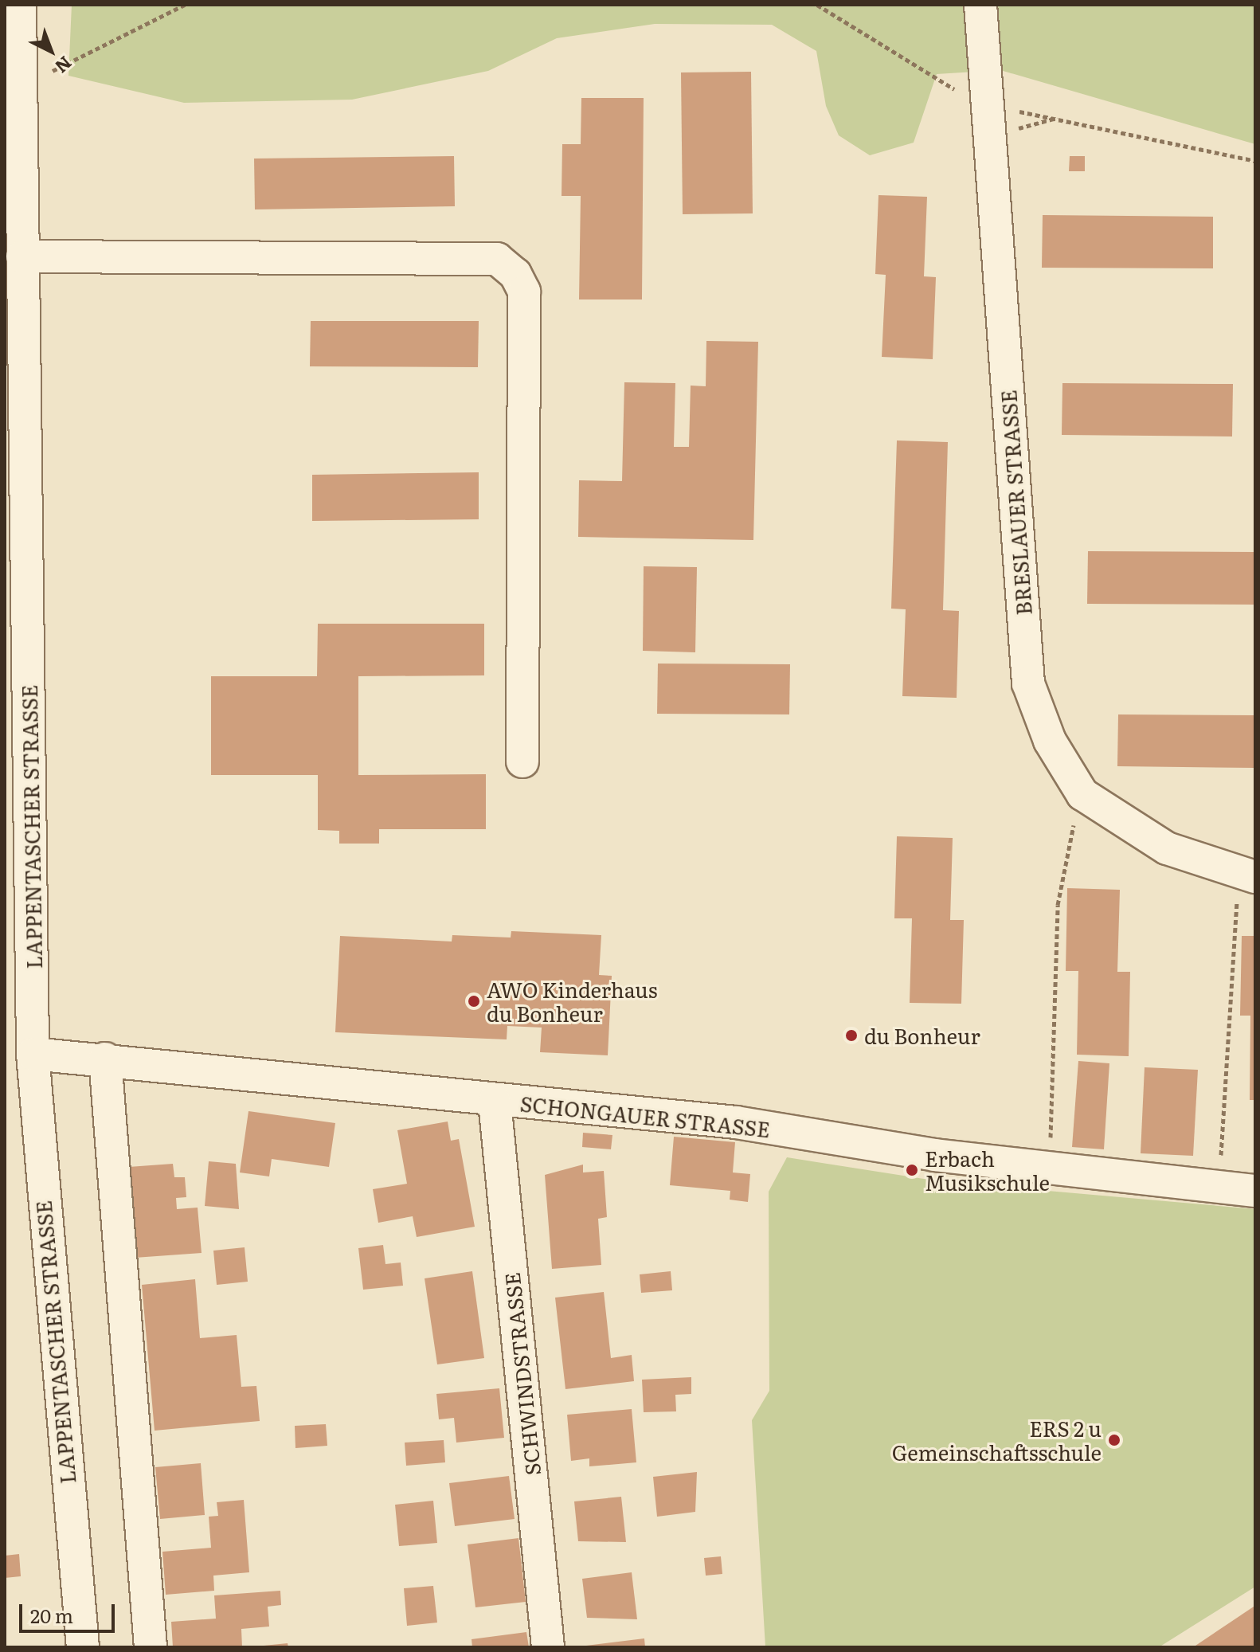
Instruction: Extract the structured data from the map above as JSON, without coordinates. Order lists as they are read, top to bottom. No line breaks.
{"streets":{"street":["BRESLAUER STRASSE","LAPPENTASCHER STRASSE","SCHONGAUER STRASSE","SCHWINDSTRASSE"]},"crossings":[["LAPPENTASCHER STRASSE","SCHONGAUER STRASSE"],["SCHONGAUER STRASSE","SCHWINDSTRASSE"]],"places":["AWO Kinderhaus du Bonheur","du Bonheur","Erbach Musikschule","ERS 2 u Gemeinschaftsschule"],"scale_bar":"20 m","north":"bottom right"}
